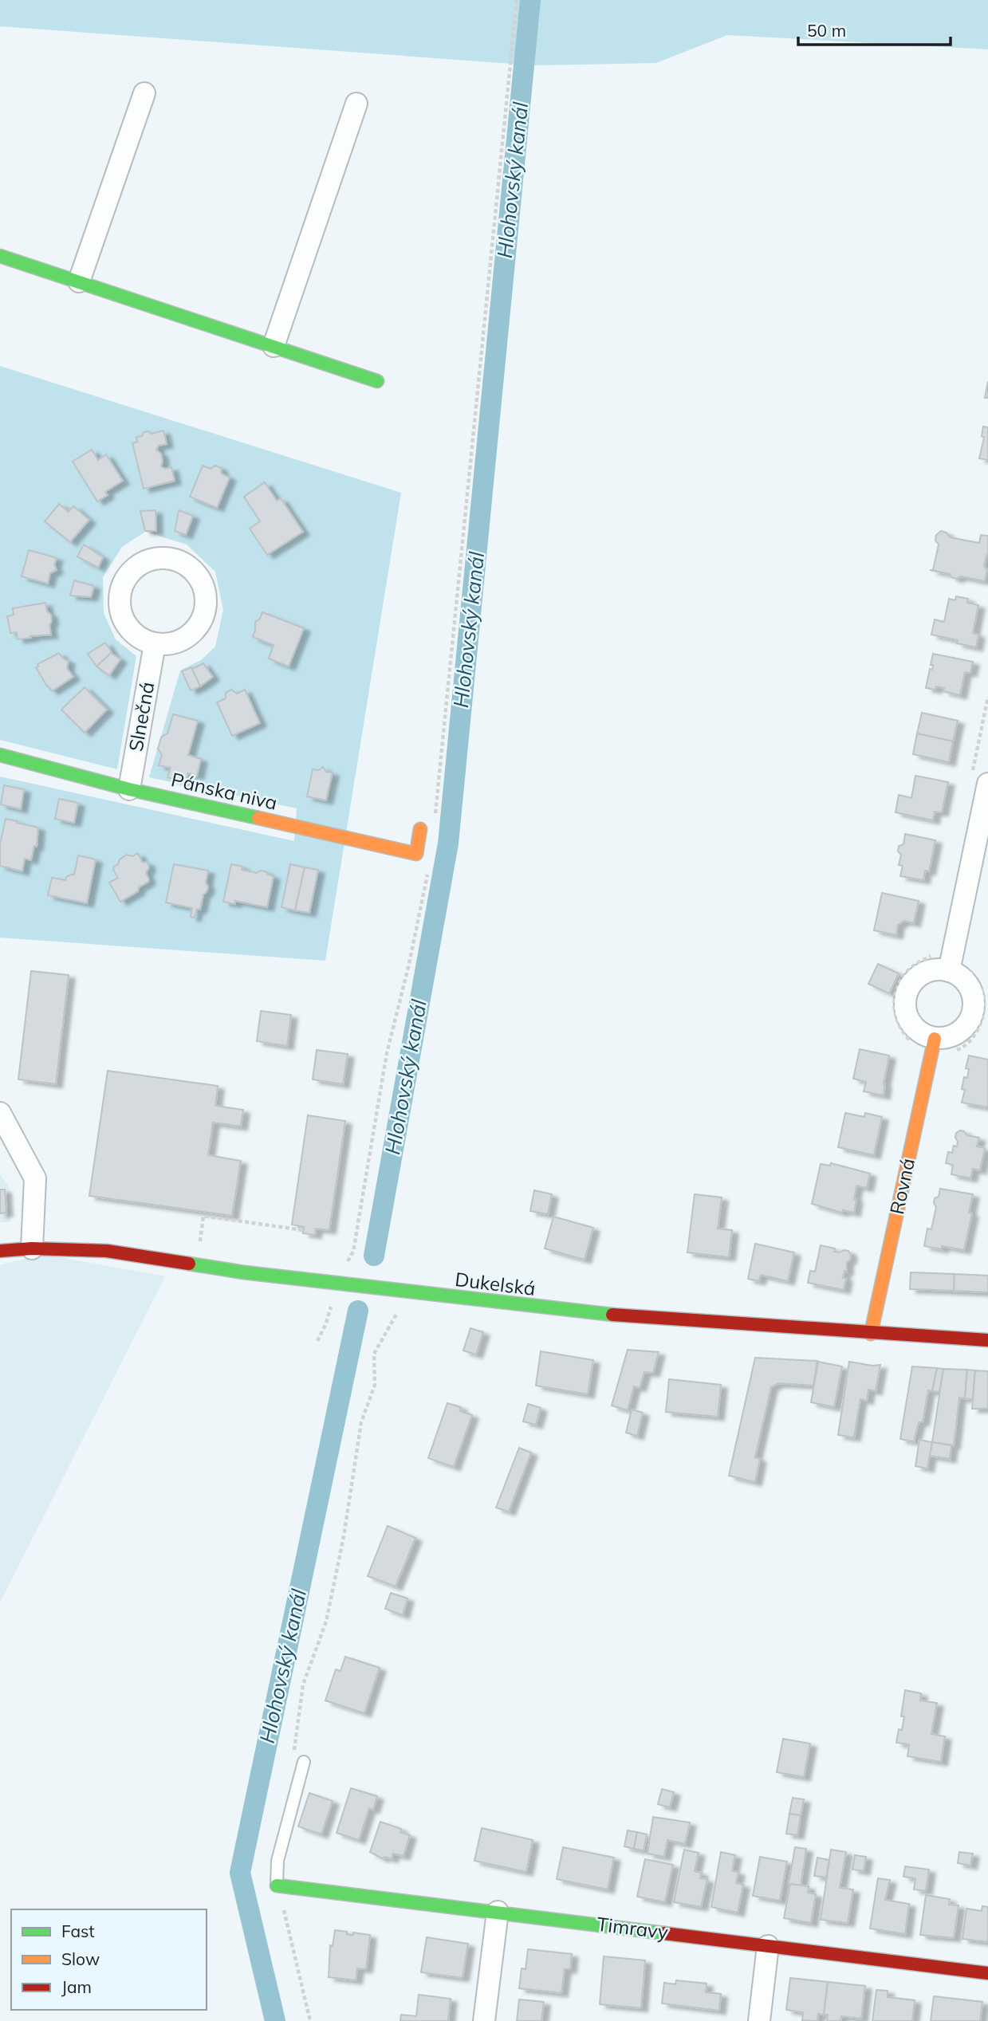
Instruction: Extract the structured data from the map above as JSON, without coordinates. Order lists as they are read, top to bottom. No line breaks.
{"streets":{"street":["Slnečná","Pánska niva","Rovná","Dukelská","Timravy"]},"crossings":[["Slnečná","Pánska niva"],["Rovná","Dukelská"]],"water":["Hlohovský kanál"],"legend":["Fast","Slow","Jam"],"scale_bar":"50 m"}
